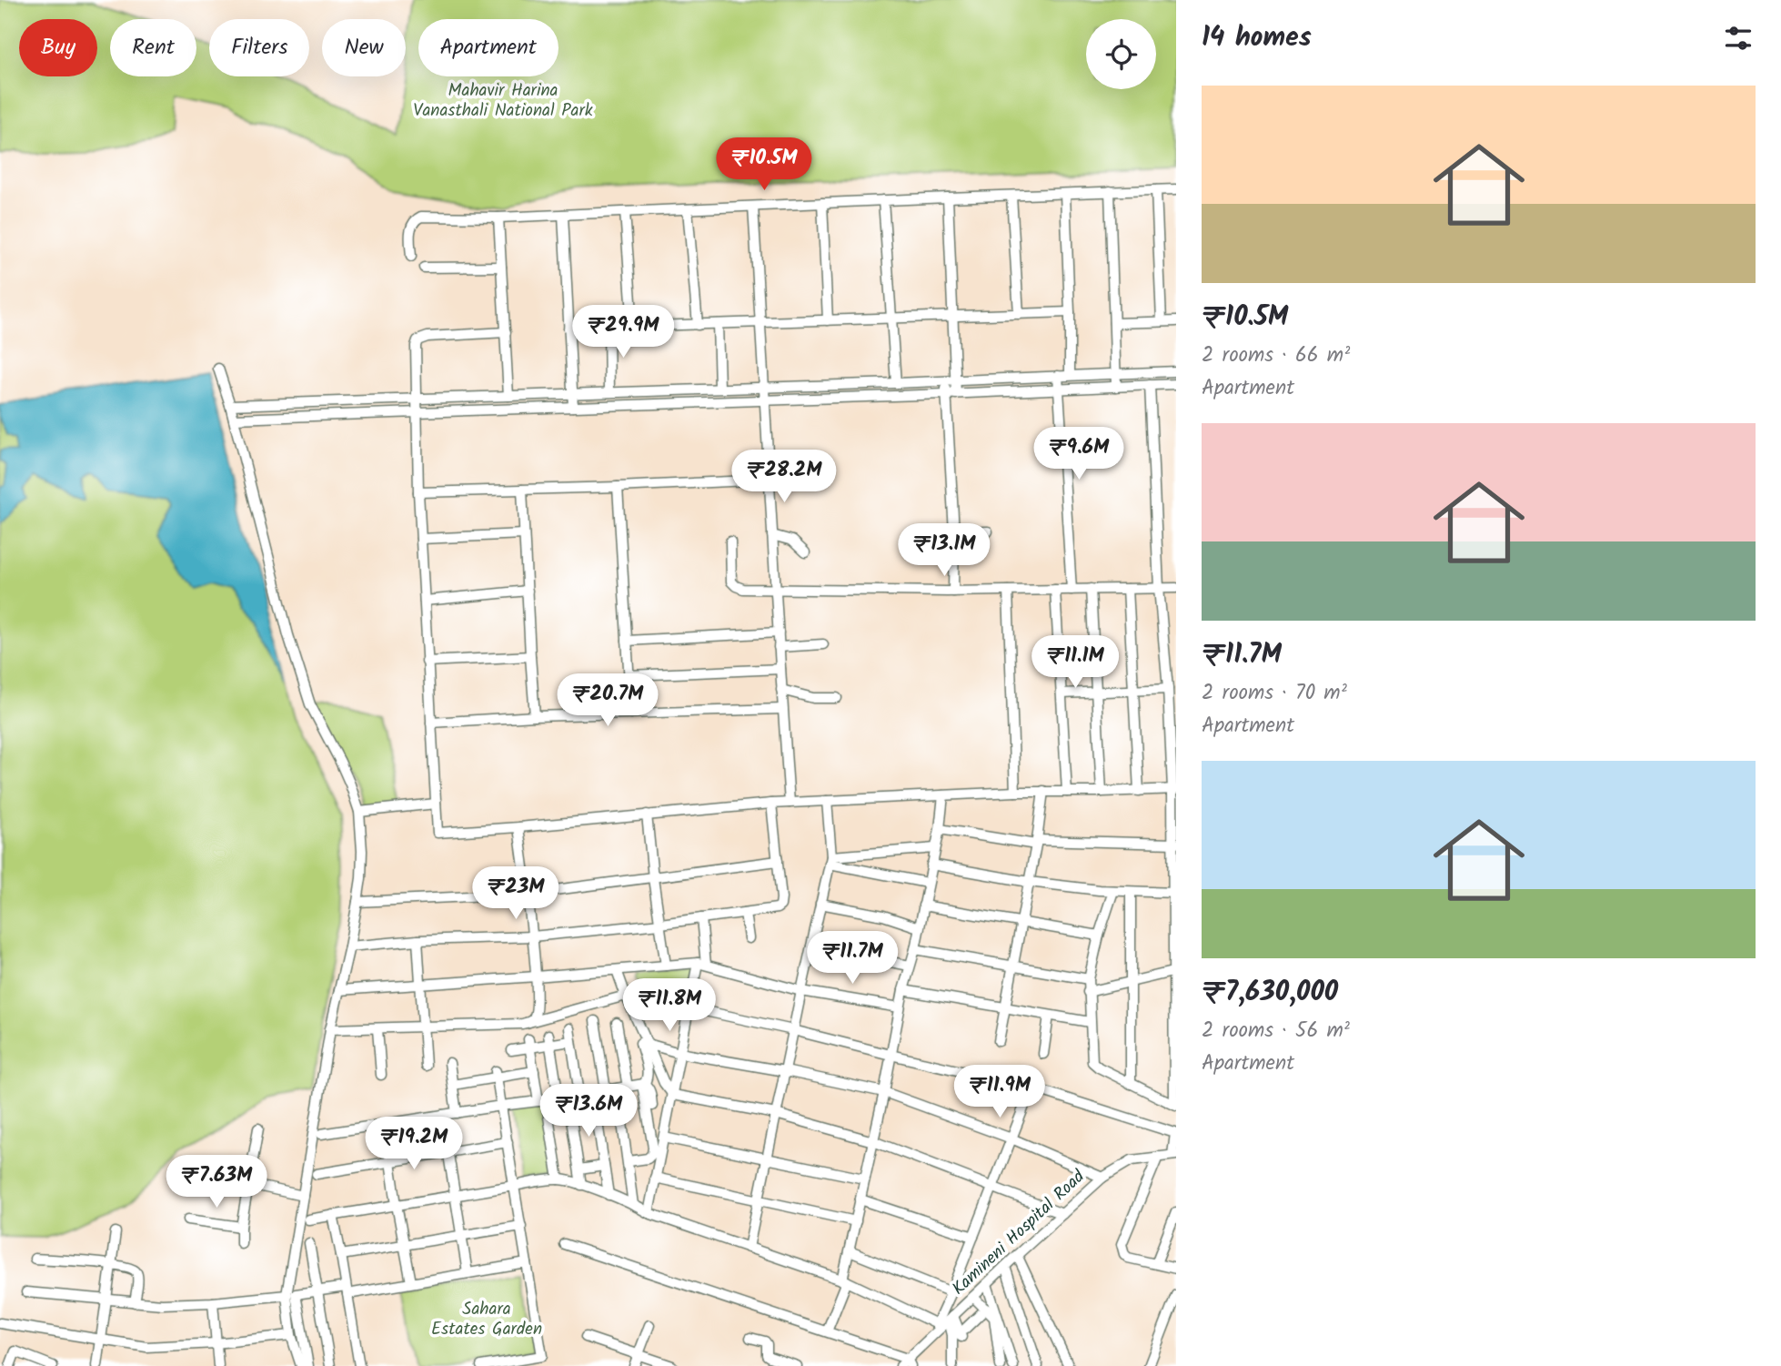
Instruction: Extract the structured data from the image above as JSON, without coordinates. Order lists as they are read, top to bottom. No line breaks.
{"streets":{"street":["Kamineni Hospital Road"]},"parks":["Mahavir Harina Vanasthali National Park","Sahara Estates Garden"],"page":{"heading":"14 homes","chip":["Buy","Rent","Filters","New","Apartment"],"list":[{"name":"₹10.5M","note":"2 rooms · 66 m² · Apartment"},{"name":"₹11.7M","note":"2 rooms · 70 m² · Apartment"},{"name":"₹7,630,000","note":"2 rooms · 56 m² · Apartment"}],"price":["₹10.5M","₹29.9M","₹9.6M","₹28.2M","₹13.1M","₹11.1M","₹20.7M","₹23M","₹11.7M","₹11.8M","₹11.9M","₹13.6M","₹19.2M","₹7.63M"]}}
